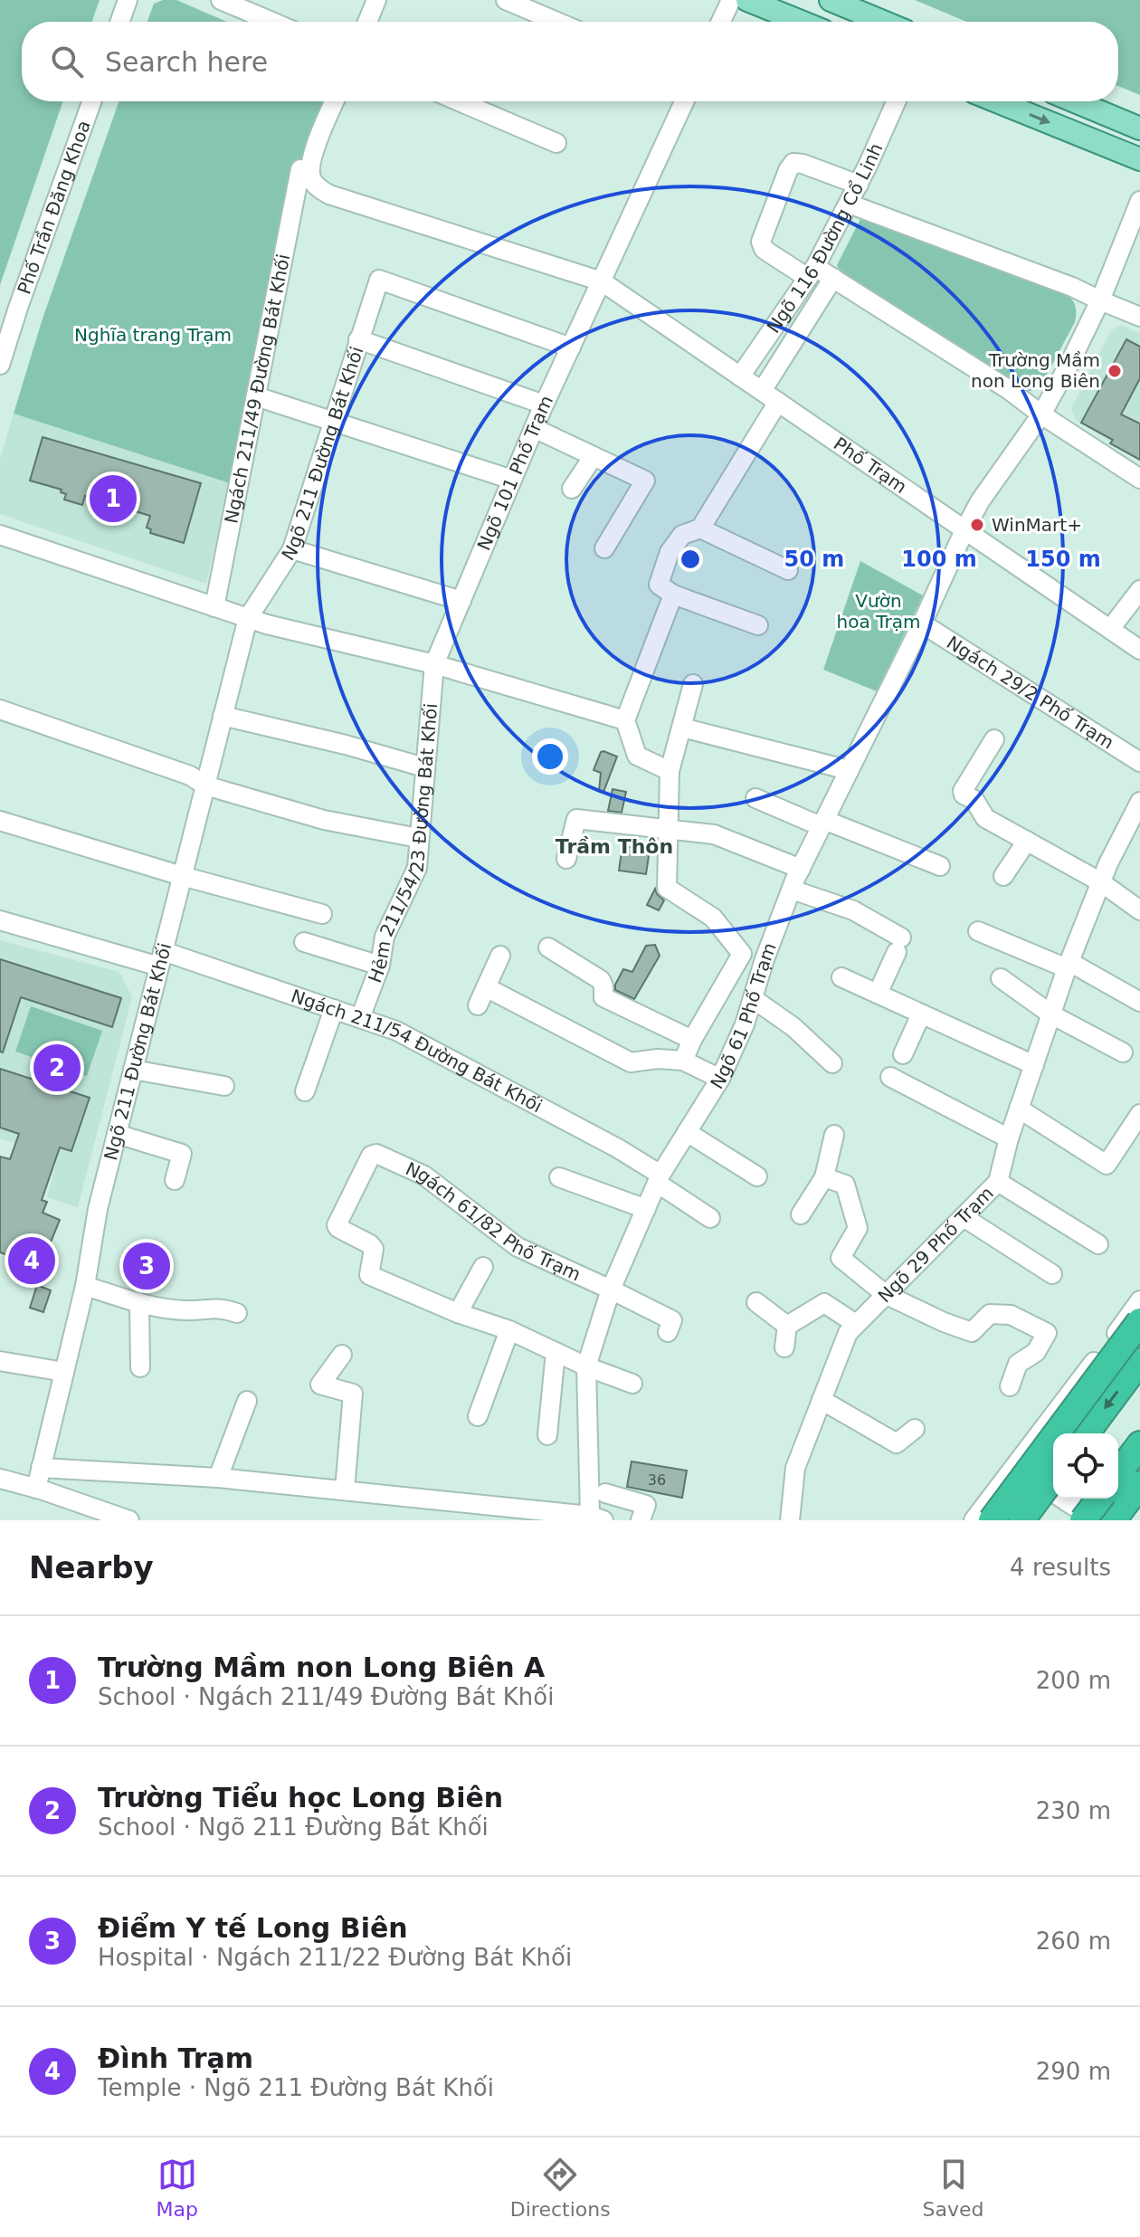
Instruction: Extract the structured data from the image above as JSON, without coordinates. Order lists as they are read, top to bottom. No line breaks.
{"streets":{"street":["Phố Trần Đăng Khoa","Ngõ 116 Đường Cổ Linh","Ngách 211/49 Đường Bát Khối","Ngõ 211 Đường Bát Khối","Phố Trạm","Ngõ 101 Phố Trạm","Ngách 29/2 Phố Trạm","Hẻm 211/54/23 Đường Bát Khối","Ngõ 61 Phố Trạm","Ngách 211/54 Đường Bát Khối","Ngách 61/82 Phố Trạm","Ngõ 29 Phố Trạm"]},"crossings":[["Ngõ 116 Đường Cổ Linh","Phố Trạm"],["Ngõ 211 Đường Bát Khối","Ngõ 101 Phố Trạm"],["Ngõ 211 Đường Bát Khối","Ngách 211/54 Đường Bát Khối"],["Phố Trạm","Ngõ 101 Phố Trạm"],["Phố Trạm","Ngõ 61 Phố Trạm"],["Ngõ 101 Phố Trạm","Hẻm 211/54/23 Đường Bát Khối"],["Ngách 29/2 Phố Trạm","Ngõ 61 Phố Trạm"],["Hẻm 211/54/23 Đường Bát Khối","Ngách 211/54 Đường Bát Khối"],["Ngõ 61 Phố Trạm","Ngách 211/54 Đường Bát Khối"],["Ngõ 61 Phố Trạm","Ngách 61/82 Phố Trạm"]],"districts":["Trầm Thôn"],"parks":["Nghĩa trang Trạm","Vườn hoa Trạm"],"places":["Trường Mầm non Long Biên","WinMart+"],"house_numbers":["36"],"page":{"search":"Search here","pins":["1","2","4","3"],"heading":["Nearby","4 results"],"list":[{"mark":"1","name":"Trường Mầm non Long Biên A","note":"School · Ngách 211/49 Đường Bát Khối","value":"200 m"},{"mark":"2","name":"Trường Tiểu học Long Biên","note":"School · Ngõ 211 Đường Bát Khối","value":"230 m"},{"mark":"3","name":"Điểm Y tế Long Biên","note":"Hospital · Ngách 211/22 Đường Bát Khối","value":"260 m"},{"mark":"4","name":"Đình Trạm","note":"Temple · Ngõ 211 Đường Bát Khối","value":"290 m"}],"nav":["Map","Directions","Saved"]},"rings":["50 m","100 m","150 m"]}
